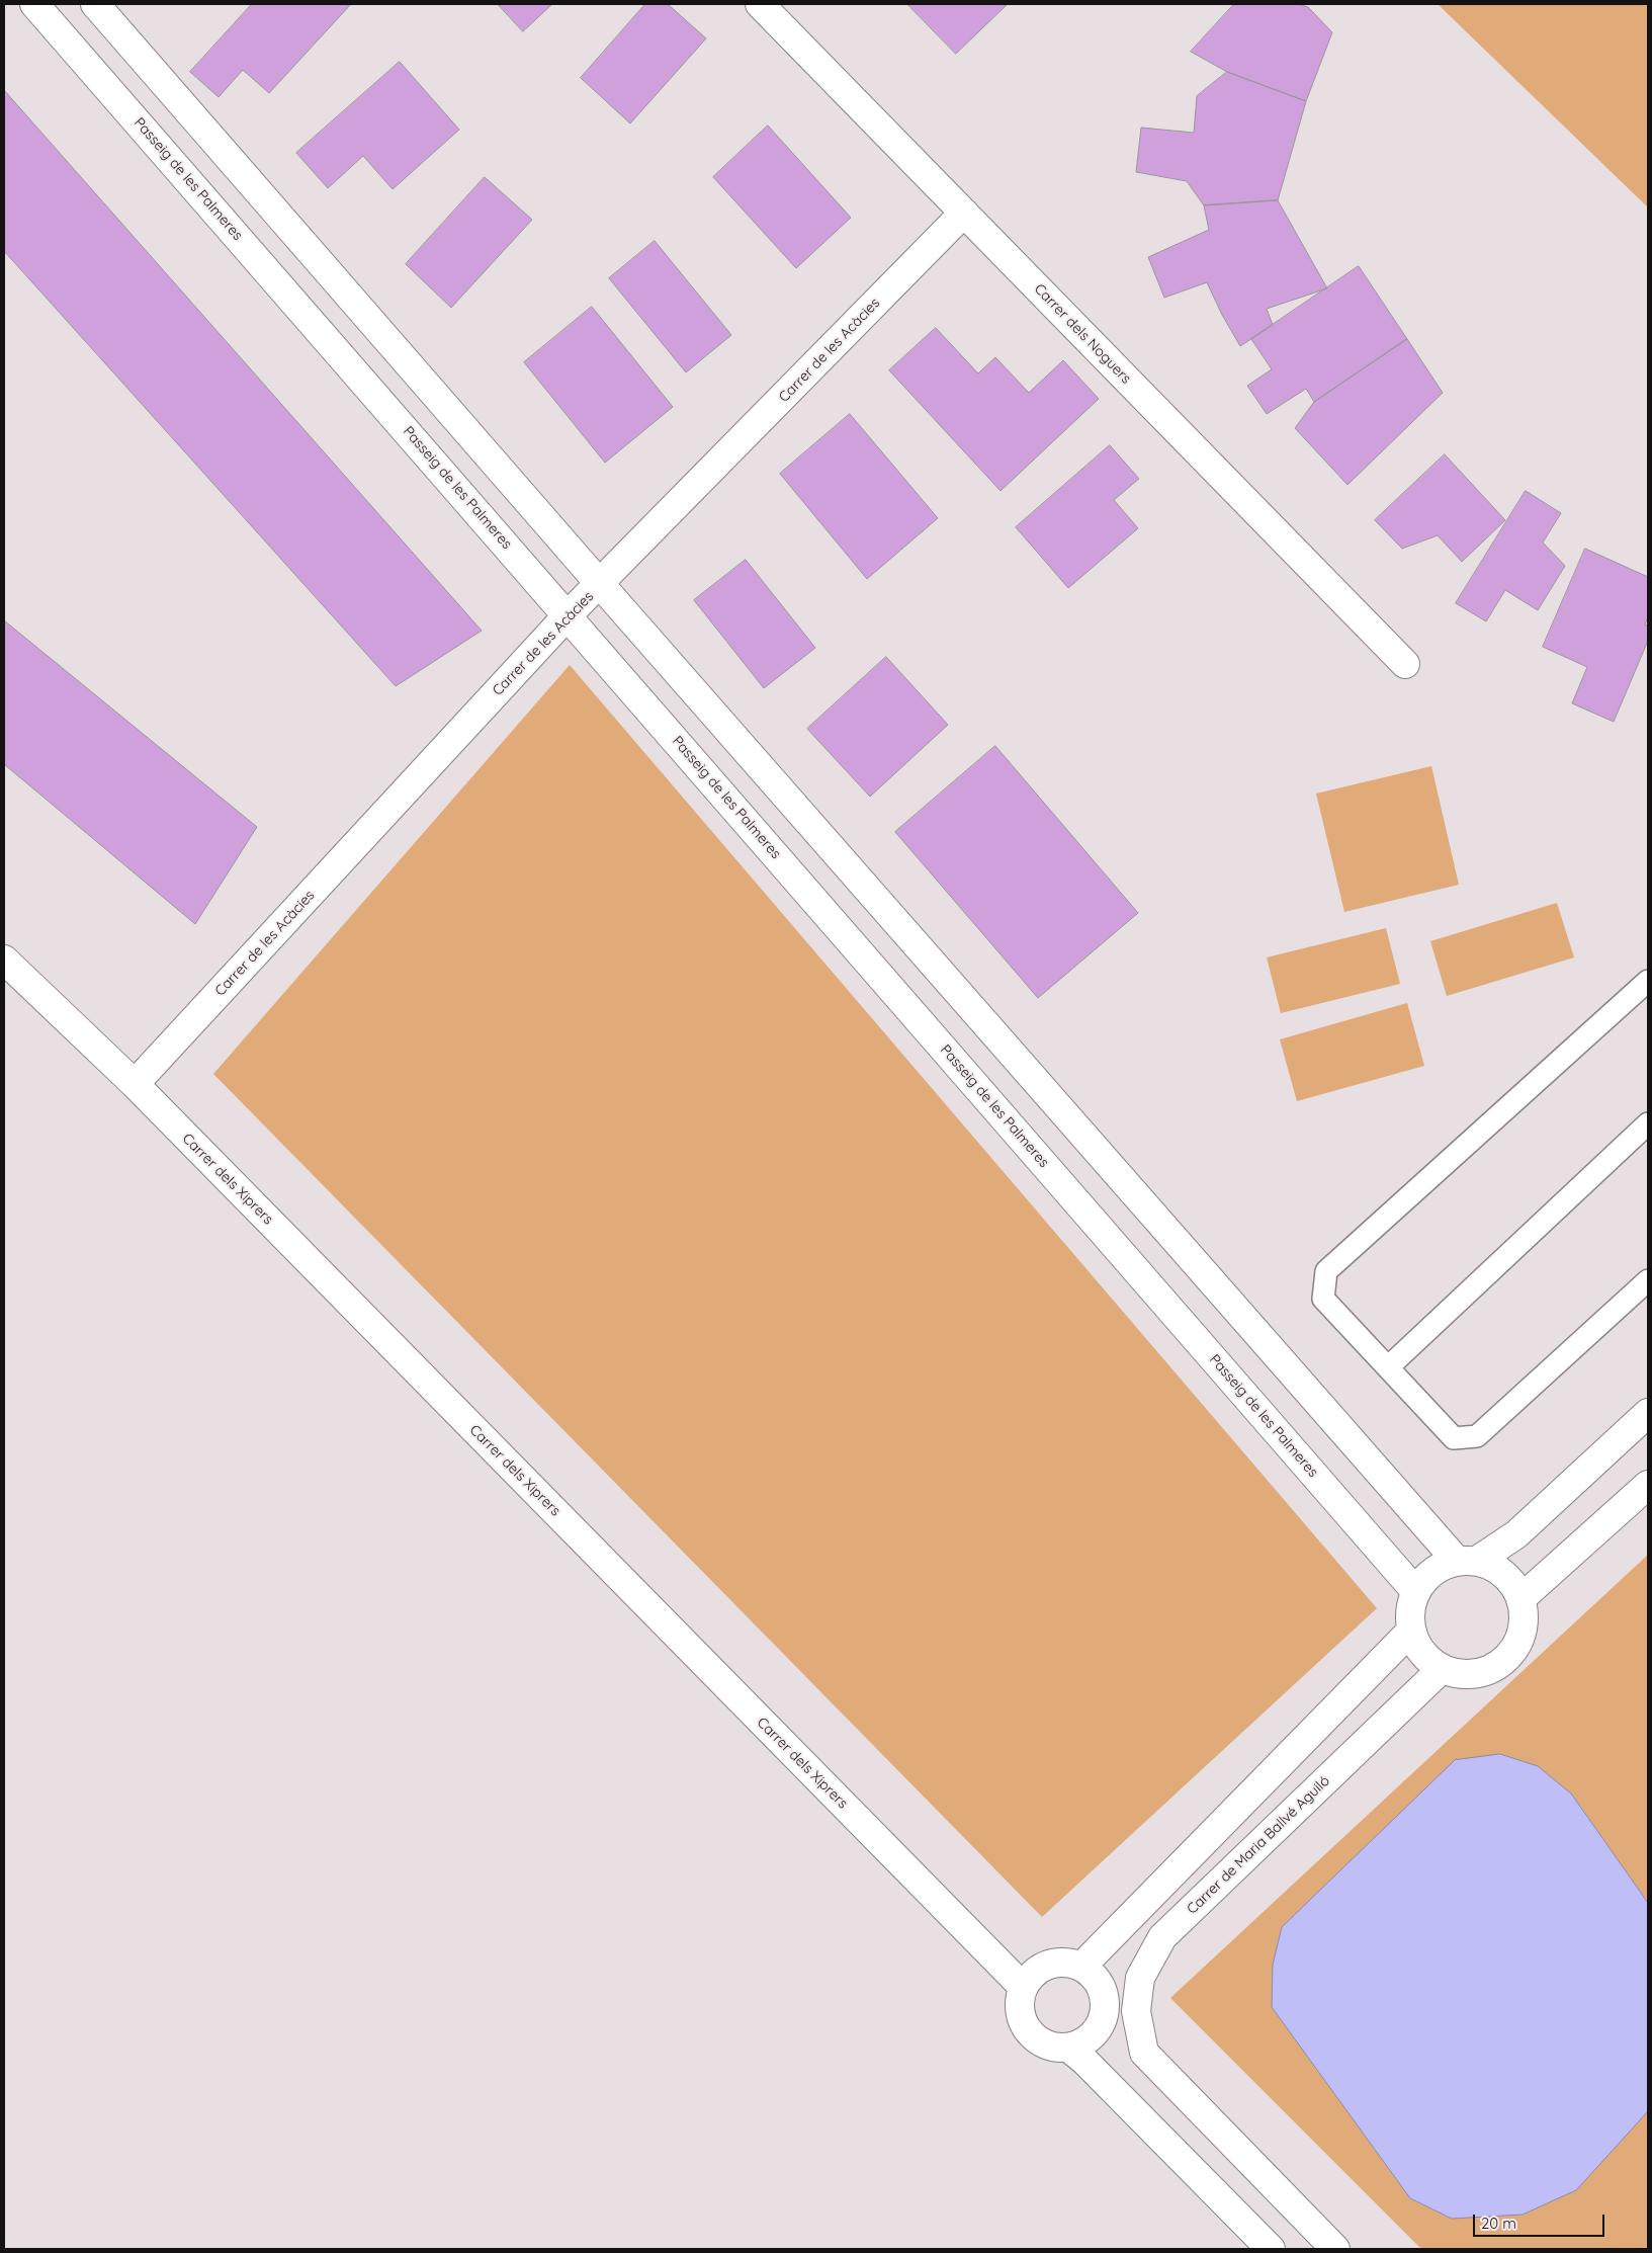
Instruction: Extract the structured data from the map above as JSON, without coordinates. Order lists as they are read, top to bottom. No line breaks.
{"streets":{"street":["Passeig de les Palmeres","Carrer dels Noguers","Carrer de les Acàcies","Carrer dels Xiprers","Carrer de Maria Ballvé Aguiló"]},"crossings":[["Passeig de les Palmeres","Carrer de les Acàcies"],["Passeig de les Palmeres","Carrer de Maria Ballvé Aguiló"],["Carrer dels Noguers","Carrer de les Acàcies"],["Carrer de les Acàcies","Carrer dels Xiprers"]],"scale_bar":"20 m"}
